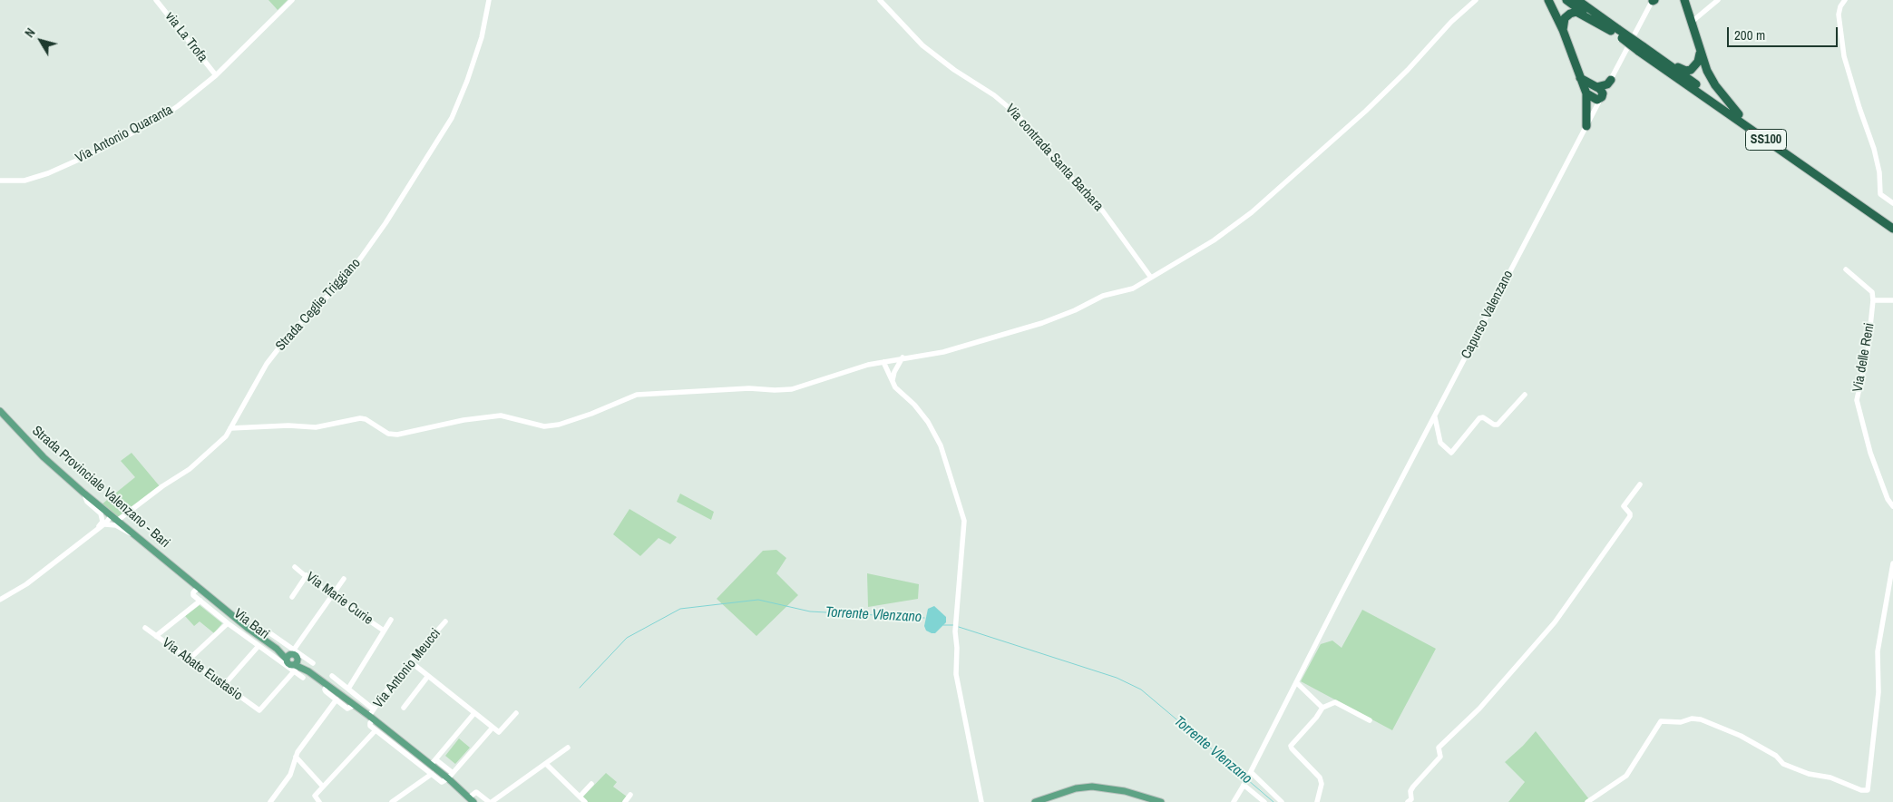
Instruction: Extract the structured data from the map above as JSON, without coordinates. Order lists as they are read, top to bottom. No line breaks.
{"streets":{"highway":["SS100"],"main road":["Strada Provinciale Valenzano - Bari","Via Bari"],"street":["via La Trofa","Via Antonio Quaranta","Via contrada Santa Barbara","Strada Ceglie Triggiano","Capurso Valenzano","Via delle Reni","Via Marie Curie","Via Antonio Meucci","Via Abate Eustasio"]},"crossings":[["via La Trofa","Via Antonio Quaranta"],["Strada Ceglie Triggiano","Strada Provinciale Valenzano - Bari"],["Strada Provinciale Valenzano - Bari","Via Bari"],["Via Bari","Via Antonio Meucci"],["Via Bari","Via Abate Eustasio"]],"water":["Torrente Vlenzano"],"scale_bar":"200 m","north":"top left"}
